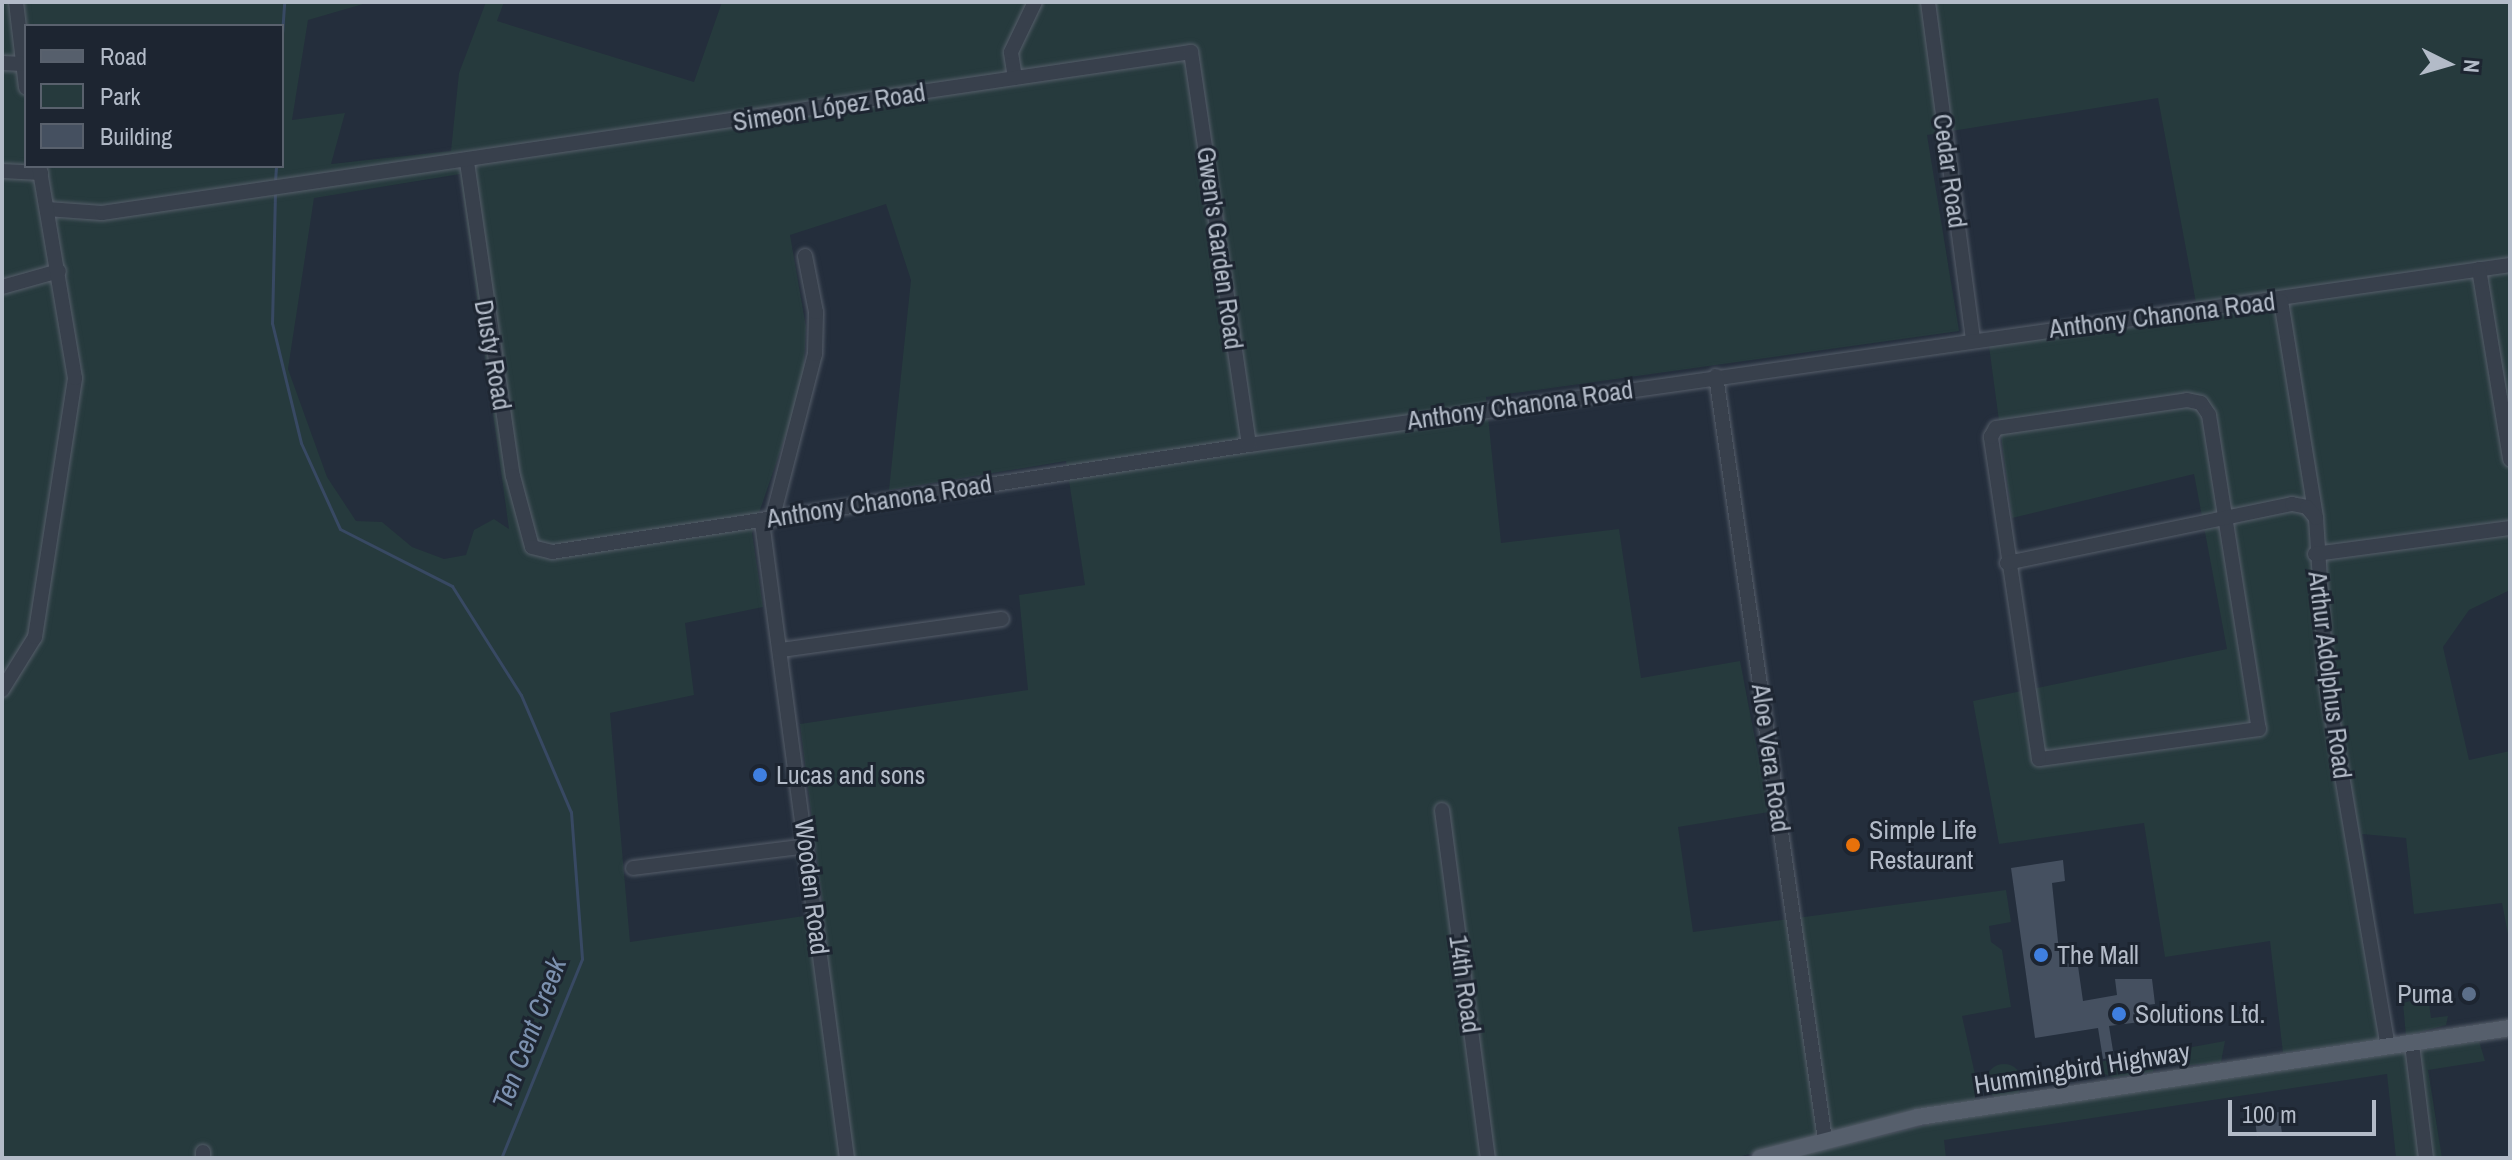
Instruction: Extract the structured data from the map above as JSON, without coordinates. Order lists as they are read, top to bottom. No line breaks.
{"streets":{"main road":["Hummingbird Highway"],"street":["Simeon López Road","Cedar Road","Gwen's Garden Road","Anthony Chanona Road","Dusty Road","Arthur Adolphus Road","Aloe Vera Road","Wooden Road","14th Road"]},"crossings":[["Simeon López Road","Gwen's Garden Road"],["Simeon López Road","Dusty Road"],["Cedar Road","Anthony Chanona Road"],["Gwen's Garden Road","Anthony Chanona Road"],["Anthony Chanona Road","Dusty Road"],["Anthony Chanona Road","Arthur Adolphus Road"],["Anthony Chanona Road","Aloe Vera Road"],["Anthony Chanona Road","Wooden Road"],["Arthur Adolphus Road","Hummingbird Highway"],["Aloe Vera Road","Hummingbird Highway"]],"water":["Ten Cent Creek"],"places":["Lucas and sons","Simple Life Restaurant","The Mall","Puma","Solutions Ltd."],"legend":["Road","Park","Building"],"scale_bar":"100 m","north":"right"}
